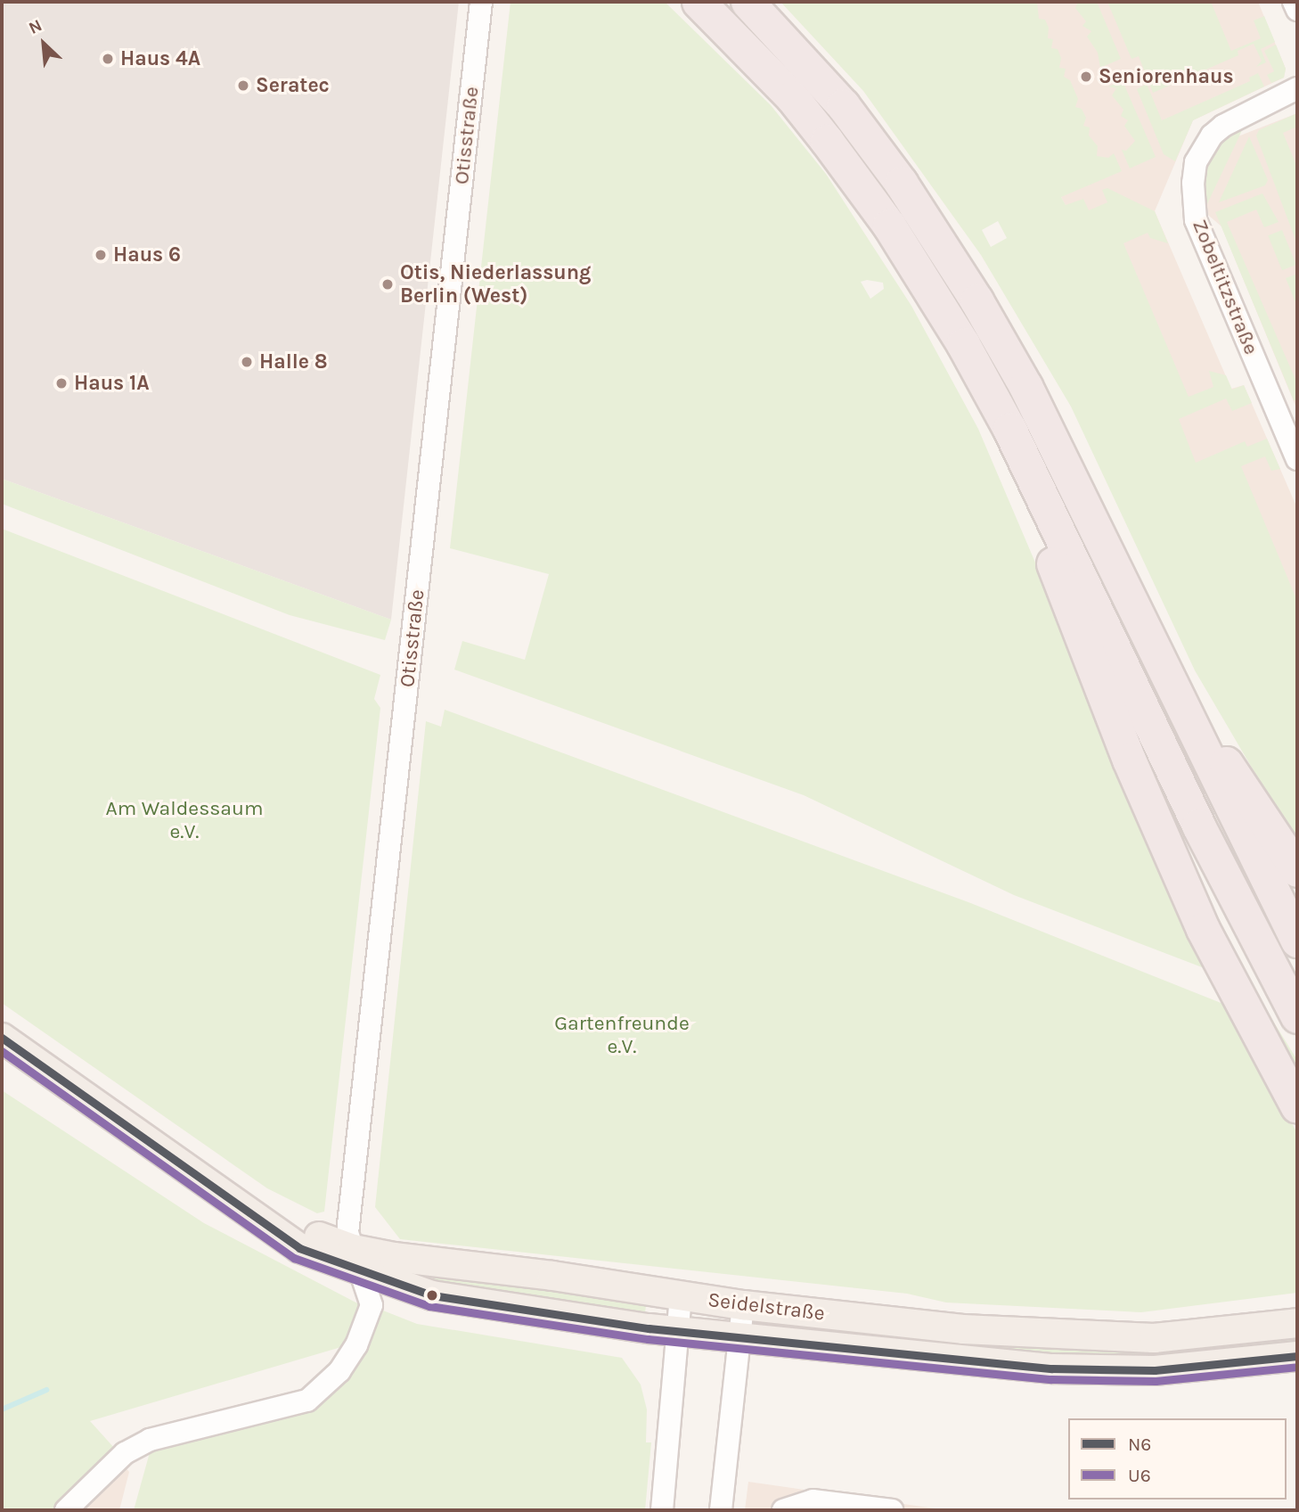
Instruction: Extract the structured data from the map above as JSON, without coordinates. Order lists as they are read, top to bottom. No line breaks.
{"streets":{"main road":["Seidelstraße"],"street":["Otisstraße","Zobeltitzstraße"]},"crossings":[["Otisstraße","Seidelstraße"]],"parks":["Am Waldessaum e.V.","Gartenfreunde e.V."],"places":["Haus 4A","Seniorenhaus","Seratec","Haus 6","Otis, Niederlassung Berlin (West)","Halle 8","Haus 1A"],"lines":["transit line N6","transit line U6"],"legend":["N6","U6"],"north":"top left"}
